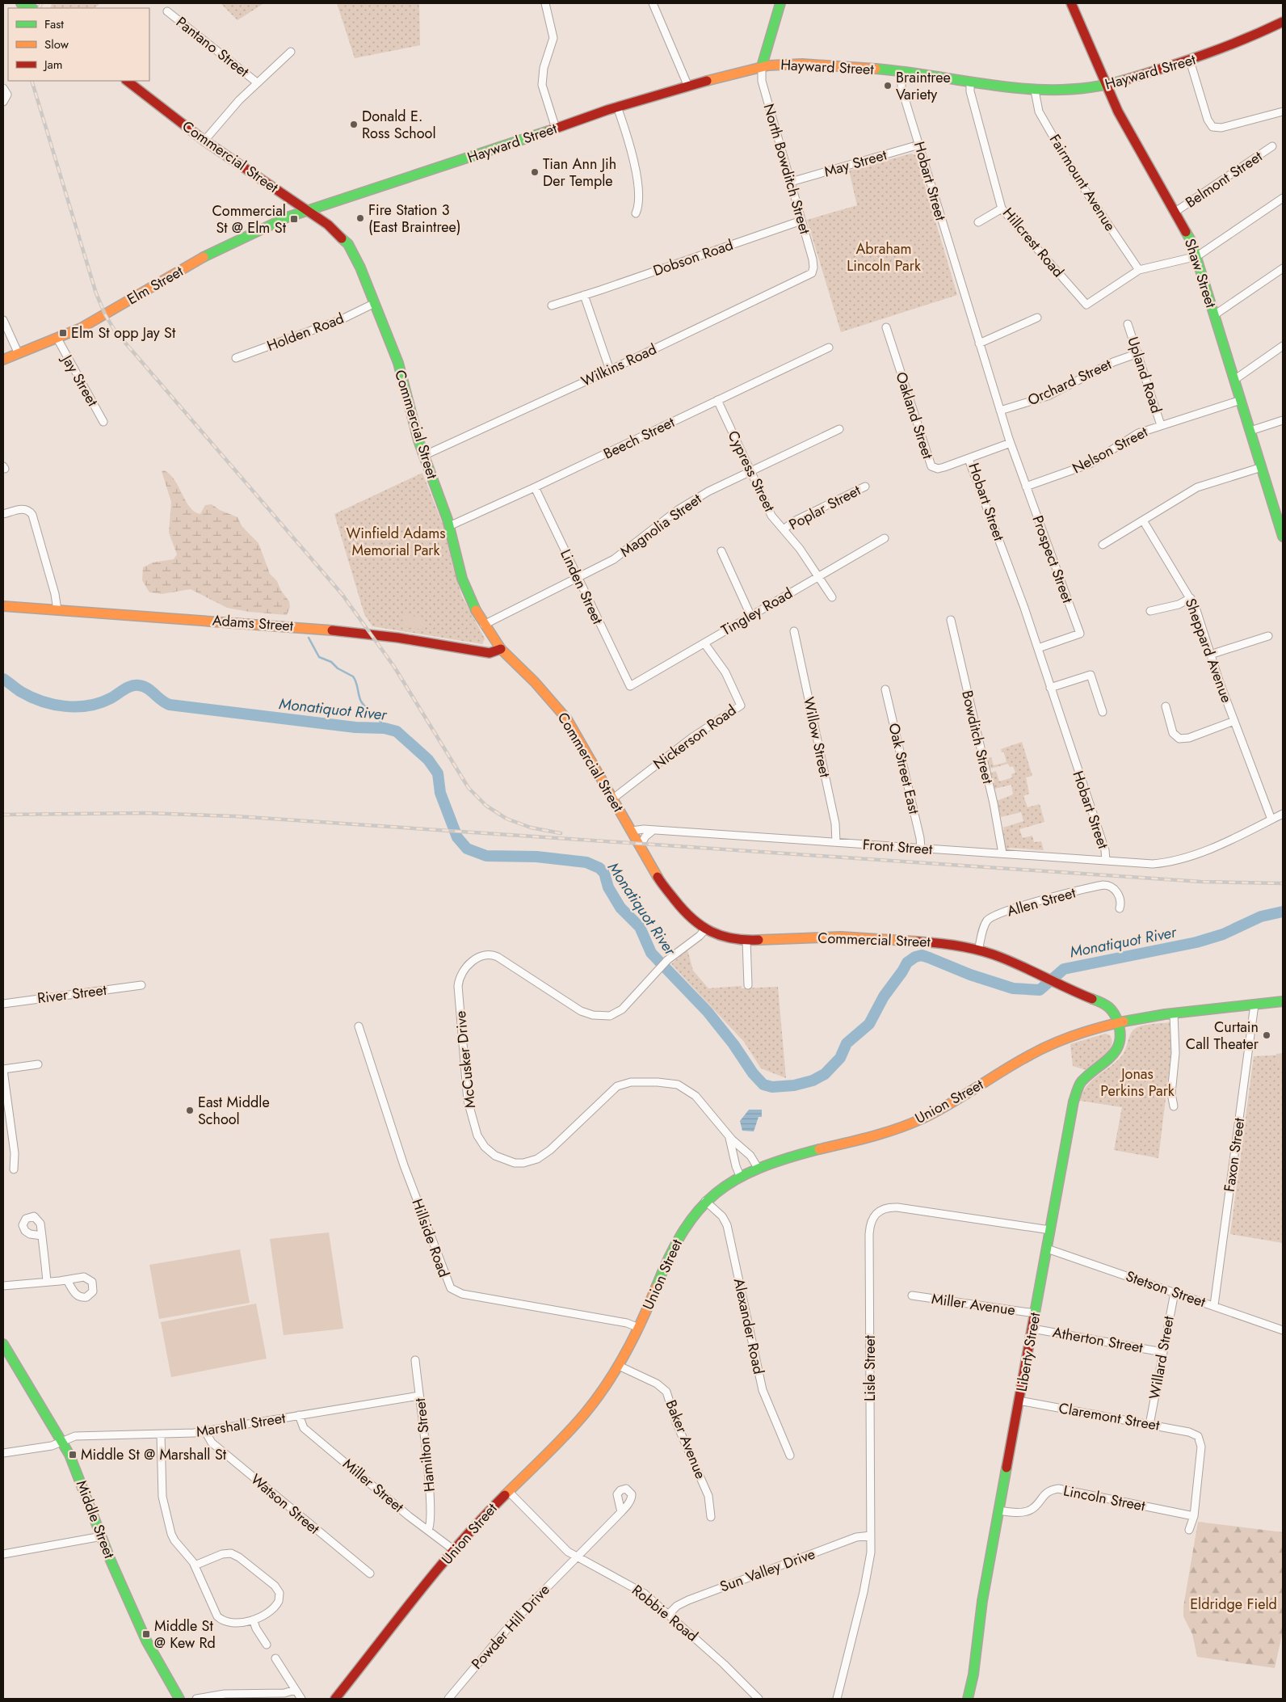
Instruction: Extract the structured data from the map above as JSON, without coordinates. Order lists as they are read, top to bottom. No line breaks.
{"streets":{"main road":["Hayward Street","Commercial Street","Shaw Street","Elm Street","Adams Street","Union Street","Liberty Street","Middle Street"],"street":["Pantano Street","May Street","North Bowditch Street","Belmont Street","Hobart Street","Fairmount Avenue","Hillcrest Road","Dobson Road","Holden Road","Wilkins Road","Upland Road","Jay Street","Orchard Street","Oakland Street","Beech Street","Nelson Street","Cypress Street","Poplar Street","Magnolia Street","Prospect Street","Linden Street","Tingley Road","Sheppard Avenue","Nickerson Road","Willow Street","Bowditch Street","Oak Street East","Front Street","Allen Street","River Street","McCusker Drive","Faxon Street","Hillside Road","Stetson Street","Miller Avenue","Alexander Road","Atherton Street","Willard Street","Lisle Street","Claremont Street","Marshall Street","Baker Avenue","Hamilton Street","Miller Street","Lincoln Street","Watson Street","Sun Valley Drive","Robbie Road","Powder Hill Drive"]},"crossings":[["Hayward Street","Commercial Street"],["Hayward Street","North Bowditch Street"],["Hayward Street","Hobart Street"],["Hayward Street","Fairmount Avenue"],["Hayward Street","Hillcrest Road"],["Hayward Street","Shaw Street"],["Hayward Street","Elm Street"],["Commercial Street","Elm Street"],["Commercial Street","Holden Road"],["Commercial Street","Wilkins Road"],["Commercial Street","Beech Street"],["Commercial Street","Magnolia Street"],["Commercial Street","Adams Street"],["Commercial Street","Nickerson Road"],["Commercial Street","Front Street"],["Commercial Street","Allen Street"],["Commercial Street","McCusker Drive"],["Commercial Street","Union Street"],["Commercial Street","Liberty Street"],["May Street","North Bowditch Street"],["May Street","Hobart Street"],["North Bowditch Street","Dobson Road"],["North Bowditch Street","Wilkins Road"],["Belmont Street","Shaw Street"],["Hobart Street","Orchard Street"],["Hobart Street","Oakland Street"],["Hobart Street","Prospect Street"],["Hobart Street","Front Street"],["Fairmount Avenue","Hillcrest Road"],["Shaw Street","Nelson Street"],["Elm Street","Jay Street"],["Upland Road","Orchard Street"],["Upland Road","Nelson Street"],["Beech Street","Cypress Street"],["Beech Street","Linden Street"],["Nelson Street","Prospect Street"],["Cypress Street","Poplar Street"],["Cypress Street","Magnolia Street"],["Cypress Street","Tingley Road"],["Magnolia Street","Linden Street"],["Linden Street","Tingley Road"],["Tingley Road","Nickerson Road"],["Sheppard Avenue","Front Street"],["Willow Street","Front Street"],["Bowditch Street","Front Street"],["Oak Street East","Front Street"],["McCusker Drive","Union Street"],["Union Street","Hillside Road"],["Union Street","Alexander Road"],["Union Street","Liberty Street"],["Union Street","Baker Avenue"],["Union Street","Miller Street"],["Union Street","Robbie Road"],["Faxon Street","Stetson Street"],["Stetson Street","Liberty Street"],["Stetson Street","Willard Street"],["Miller Avenue","Liberty Street"],["Atherton Street","Liberty Street"],["Atherton Street","Willard Street"],["Liberty Street","Lisle Street"],["Liberty Street","Claremont Street"],["Liberty Street","Lincoln Street"],["Willard Street","Claremont Street"],["Lisle Street","Sun Valley Drive"],["Claremont Street","Lincoln Street"],["Marshall Street","Hamilton Street"],["Marshall Street","Miller Street"],["Marshall Street","Watson Street"],["Marshall Street","Middle Street"],["Hamilton Street","Miller Street"],["Sun Valley Drive","Robbie Road"],["Robbie Road","Powder Hill Drive"]],"water":["Monatiquot River"],"parks":["Abraham Lincoln Park","Winfield Adams Memorial Park","Jonas Perkins Park","Eldridge Field"],"places":{"other":["Braintree Variety","Donald E. Ross School","Tian Ann Jih Der Temple","Fire Station 3 (East Braintree)","Curtain Call Theater","East Middle School"],"transit":["Commercial St @ Elm St","Elm St opp Jay St","Middle St @ Marshall St","Middle St @ Kew Rd"]},"legend":["Fast","Slow","Jam"]}
